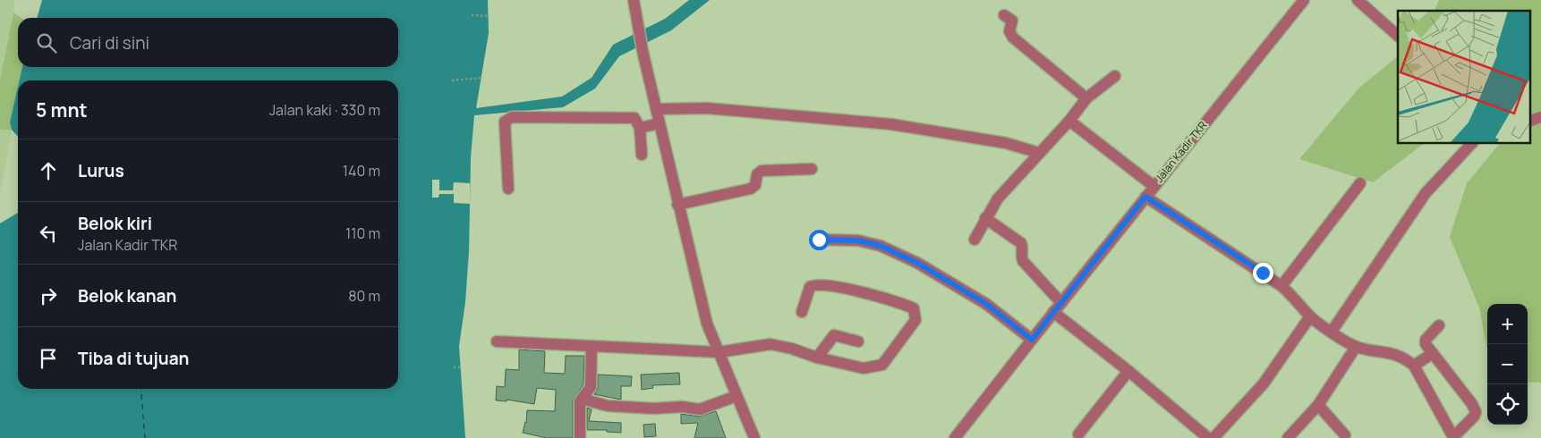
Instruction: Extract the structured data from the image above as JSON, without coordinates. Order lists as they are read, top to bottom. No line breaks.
{"streets":{"street":["Jalan Kadir TKR"]},"page":{"search":"Cari di sini","heading":["5 mnt","Jalan kaki · 330 m"],"list":[["Lurus","140 m"],["Belok kiri","Jalan Kadir TKR","110 m"],["Belok kanan","80 m"],"Tiba di tujuan"],"map_buttons":["+","−"]}}
